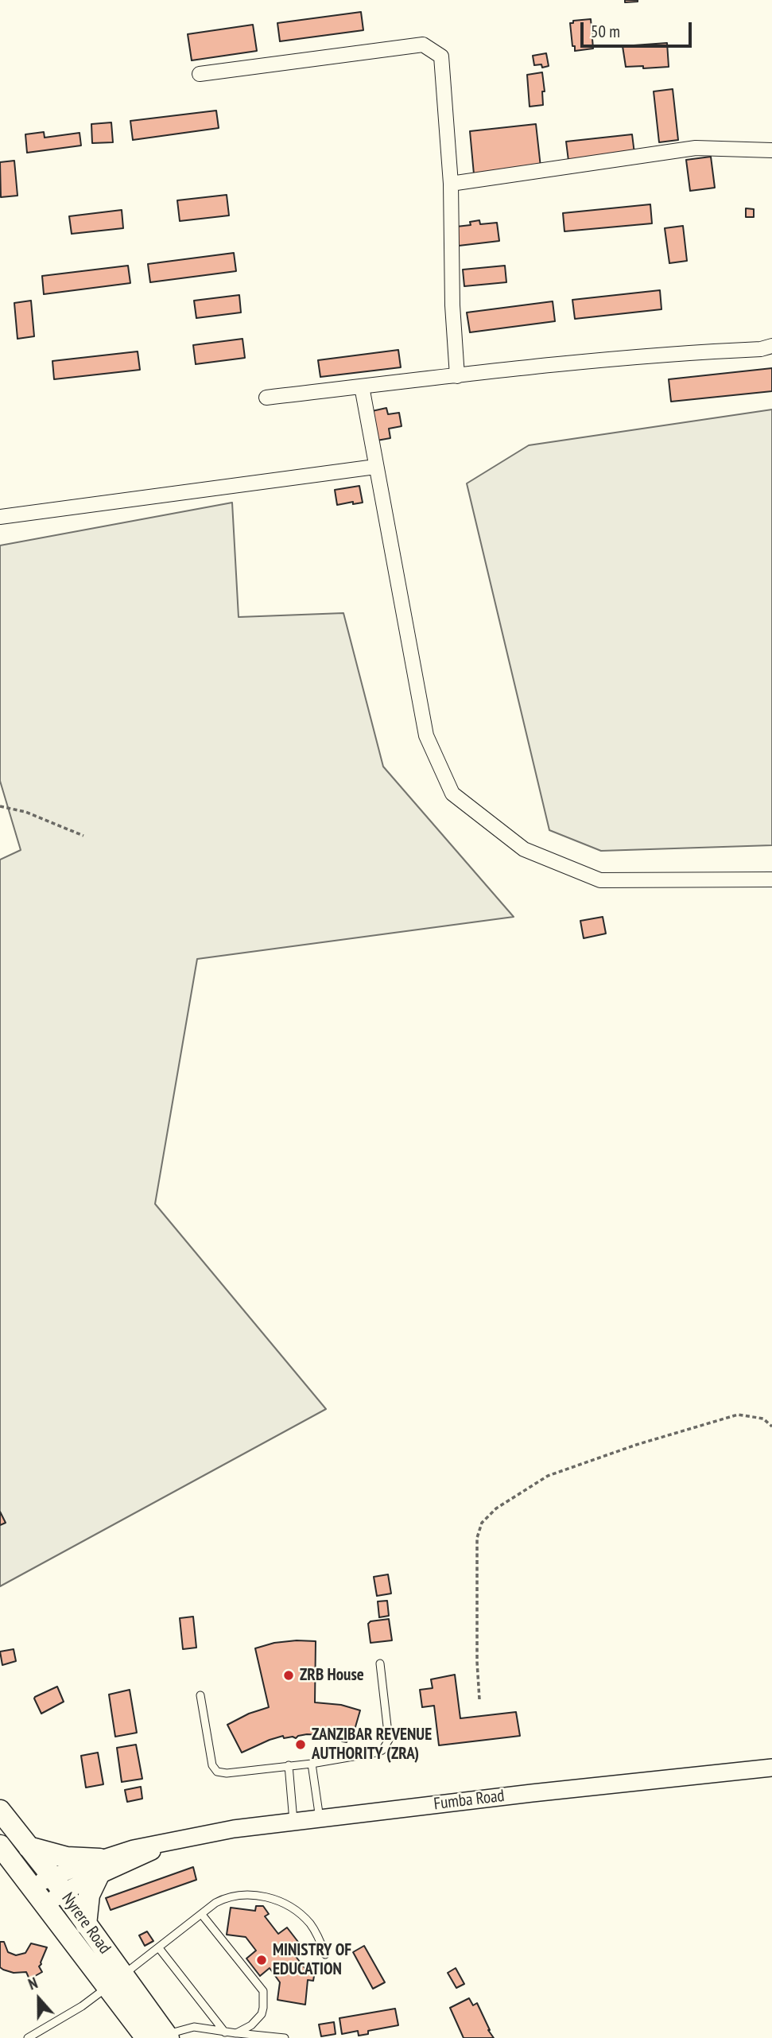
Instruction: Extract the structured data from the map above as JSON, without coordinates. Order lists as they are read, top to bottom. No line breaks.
{"streets":{"main road":["Nyrere Road"],"street":["Fumba Road"]},"crossings":[["Fumba Road","Nyrere Road"]],"places":["ZRB House","ZANZIBAR REVENUE AUTHORITY (ZRA)","MINISTRY OF EDUCATION"],"scale_bar":"50 m","north":"top"}
